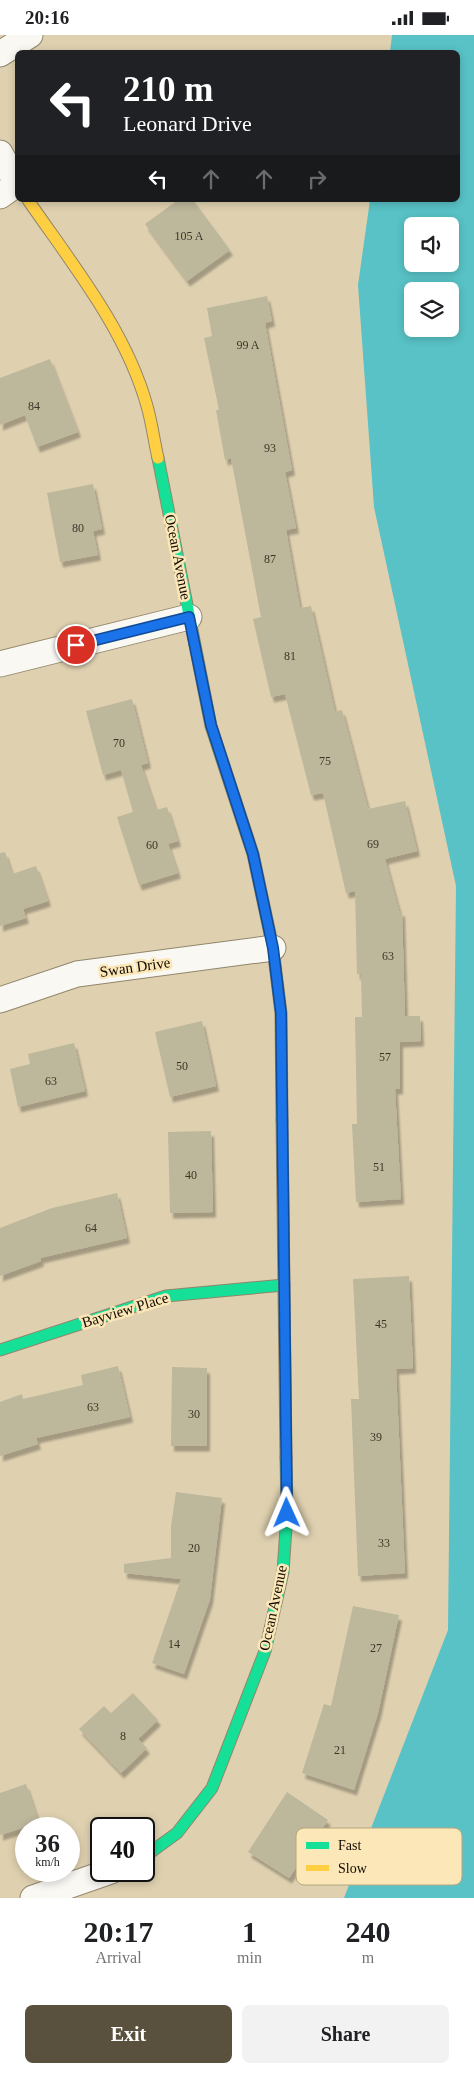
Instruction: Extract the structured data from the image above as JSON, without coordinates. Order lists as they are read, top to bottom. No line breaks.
{"streets":{"street":["Ocean Avenue","Swan Drive","Bayview Place"]},"crossings":[["Ocean Avenue","Swan Drive"],["Ocean Avenue","Bayview Place"]],"house_numbers":["105 A","99 A","84","93","80","87","81","70","75","69","60","63","57","50","63","51","40","64","45","63","30","39","33","20","14","27","8","21"],"legend":["Fast","Slow"],"page":{"status":"20:16","turn":["210 m","Leonard Drive"],"speed":"36 km/h","limit":"40","eta":["20:17","Arrival","1","min","240","m"],"buttons":["Exit","Share"]}}
